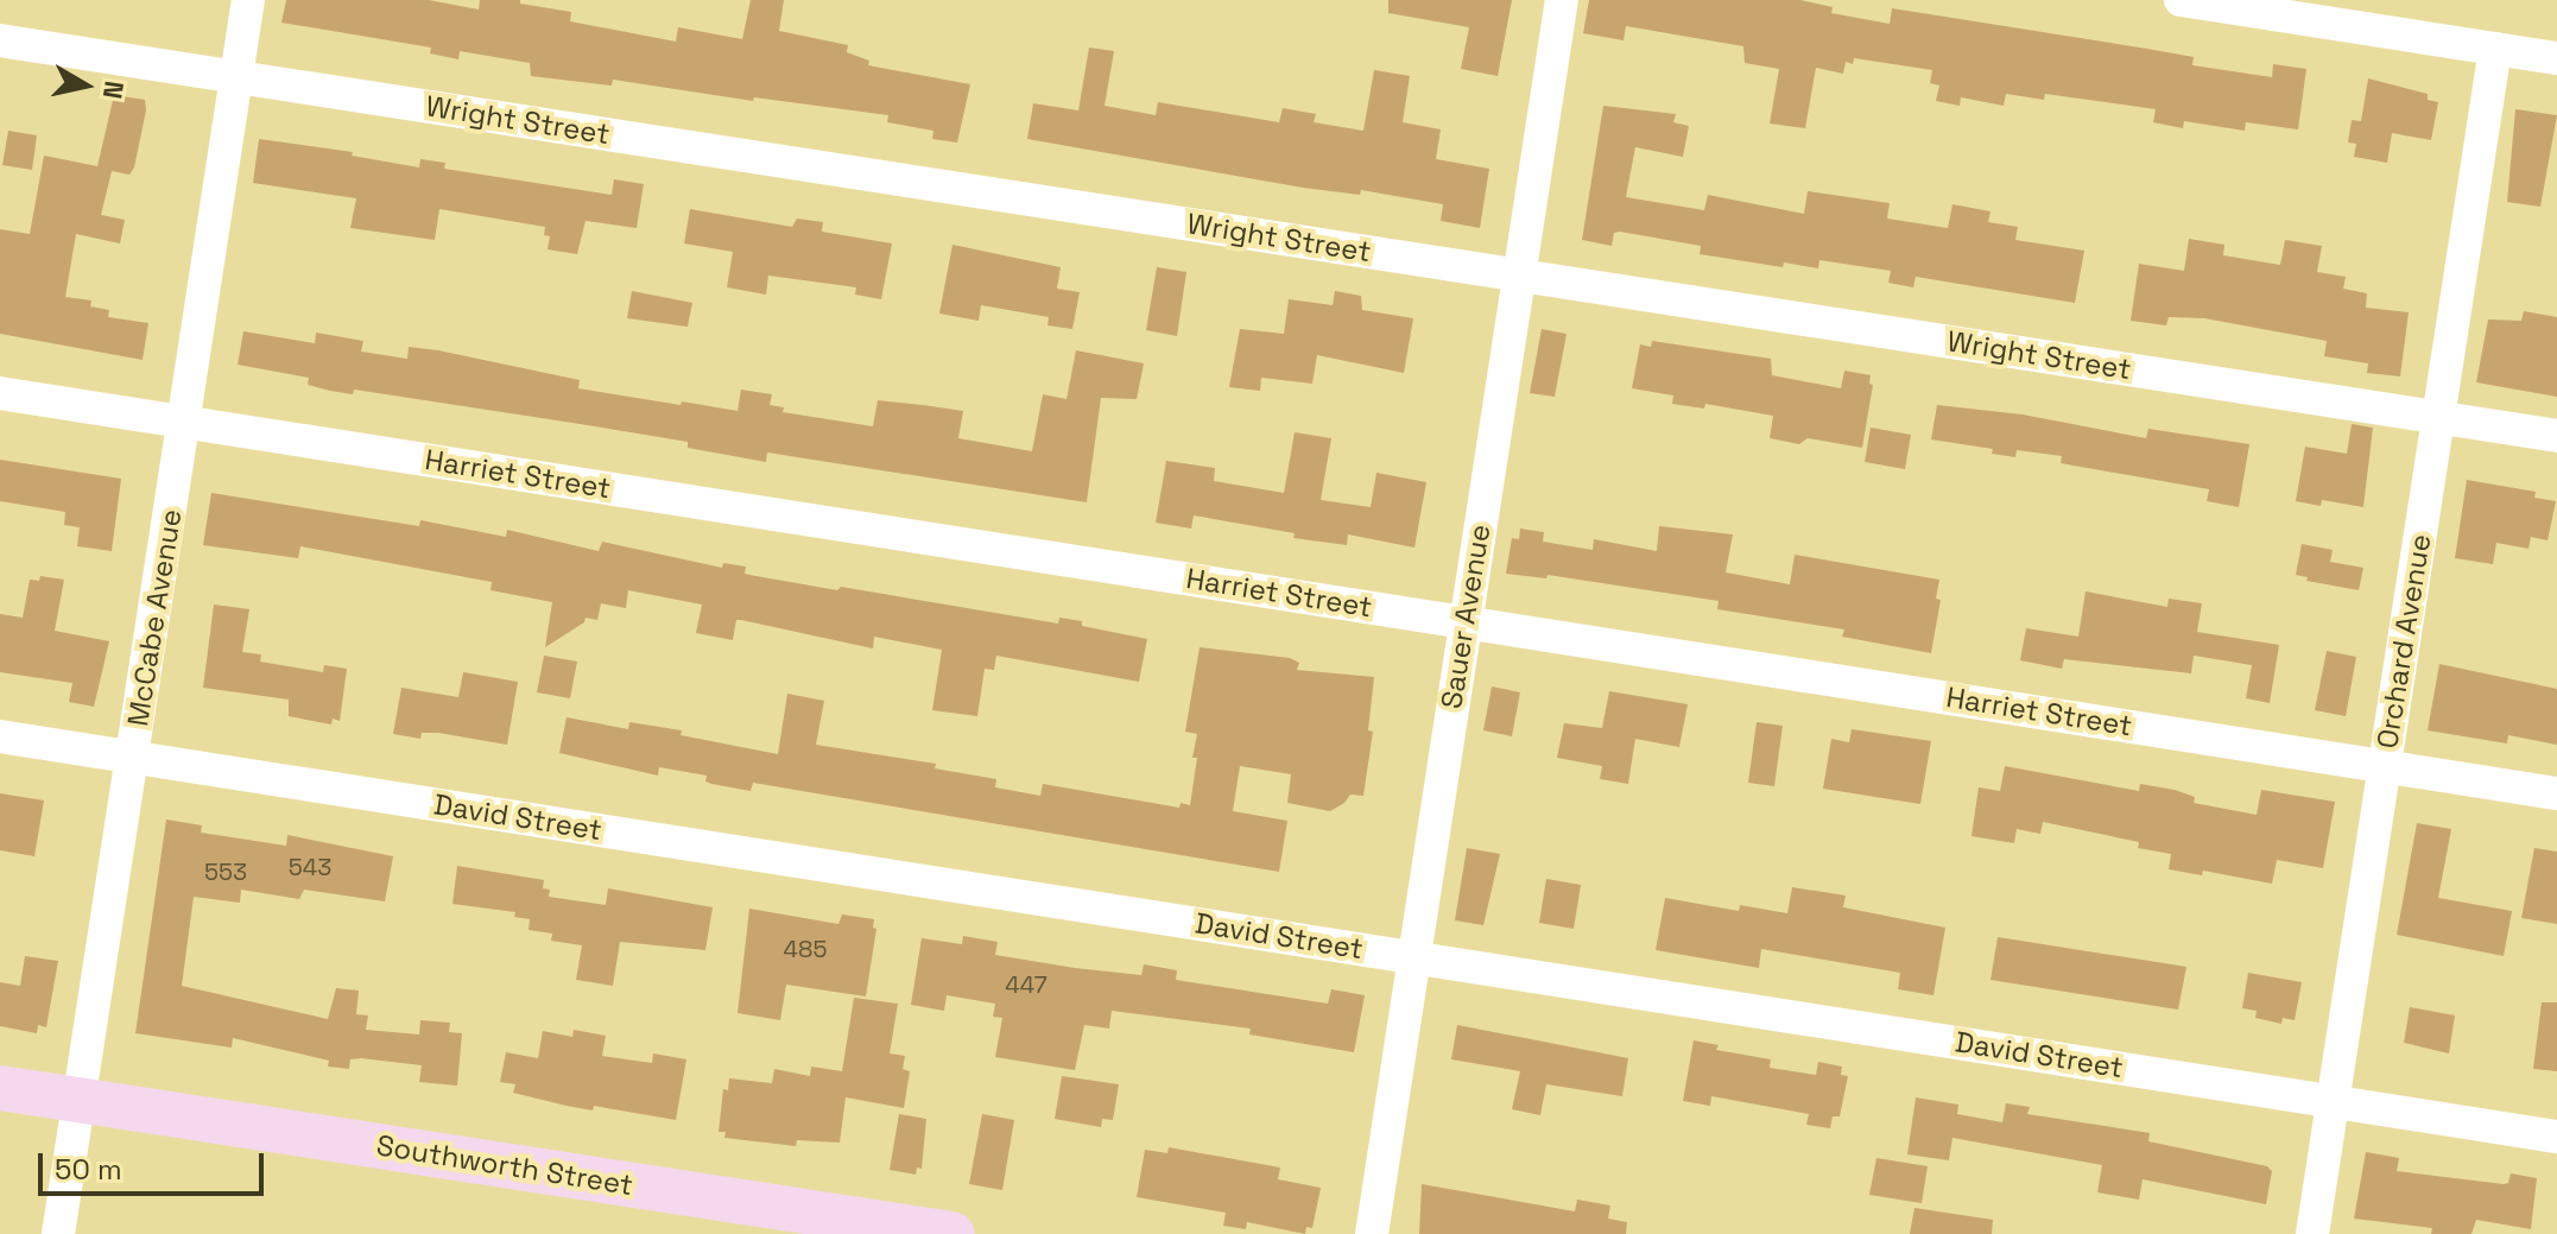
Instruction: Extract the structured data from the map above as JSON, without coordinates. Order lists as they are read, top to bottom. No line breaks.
{"streets":{"main road":["Southworth Street"],"street":["Wright Street","Harriet Street","Sauer Avenue","McCabe Avenue","Orchard Avenue","David Street"]},"crossings":[["Wright Street","Sauer Avenue"],["Wright Street","McCabe Avenue"],["Wright Street","Orchard Avenue"],["Harriet Street","Sauer Avenue"],["Harriet Street","McCabe Avenue"],["Harriet Street","Orchard Avenue"],["Sauer Avenue","David Street"],["McCabe Avenue","David Street"],["McCabe Avenue","Southworth Street"],["Orchard Avenue","David Street"]],"house_numbers":["543","553","485","447"],"scale_bar":"50 m","north":"right"}
